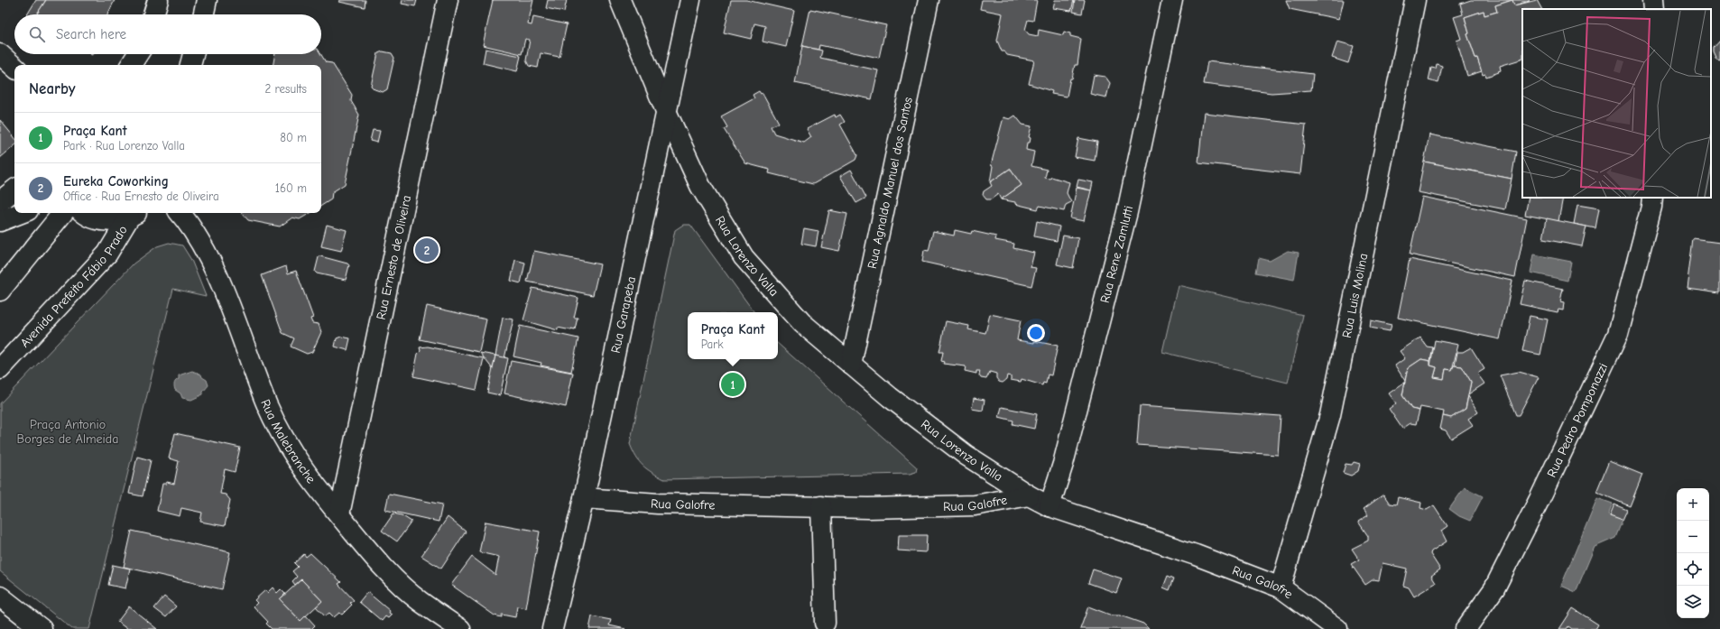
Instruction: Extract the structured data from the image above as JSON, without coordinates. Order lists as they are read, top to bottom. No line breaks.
{"streets":{"street":["Rua Agnaldo Manuel dos Santos","Rua Lorenzo Valla","Rua Rene Zamlutti","Rua Ernesto de Oliveira","Avenida Prefeito Fábio Prado","Rua Luis Molina","Rua Garapeba","Rua Pedro Pomponazzi","Rua Malebranche","Rua Galofre"]},"crossings":[["Rua Agnaldo Manuel dos Santos","Rua Lorenzo Valla"],["Rua Lorenzo Valla","Rua Garapeba"],["Rua Lorenzo Valla","Rua Galofre"],["Rua Rene Zamlutti","Rua Galofre"],["Rua Ernesto de Oliveira","Rua Malebranche"],["Rua Luis Molina","Rua Galofre"],["Rua Garapeba","Rua Galofre"]],"parks":["Praça Antonio Borges de Almeida"],"page":{"search":"Search here","heading":["Nearby","2 results"],"list":[{"mark":"1","name":"Praça Kant","note":"Park · Rua Lorenzo Valla","value":"80 m"},{"mark":"2","name":"Eureka Coworking","note":"Office · Rua Ernesto de Oliveira","value":"160 m"}],"pins":["2","1"],"popup":["Praça Kant","Park"],"map_buttons":["+","−"]}}
